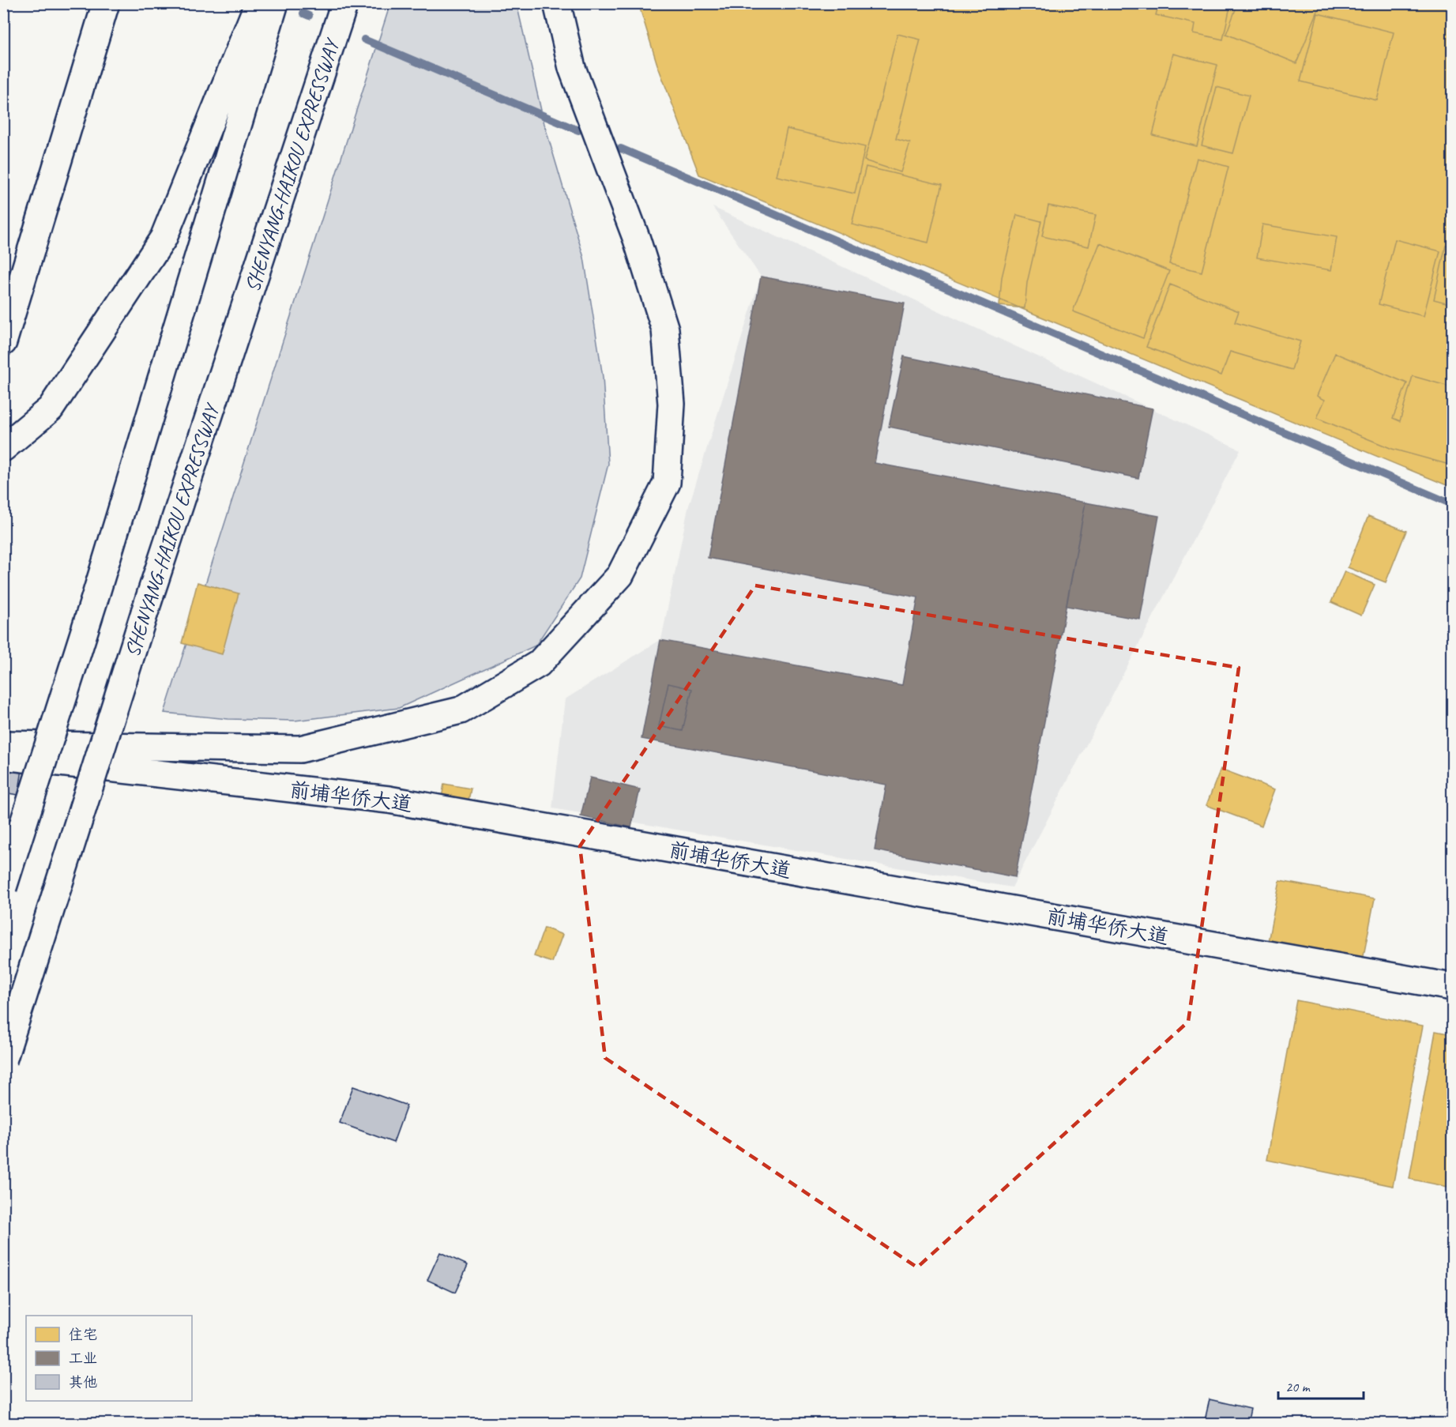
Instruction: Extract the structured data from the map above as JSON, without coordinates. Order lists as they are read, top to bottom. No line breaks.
{"streets":{"main road":["SHENYANG-HAIKOU EXPRESSWAY","前埔华侨大道"]},"legend":["住宅","工业","其他"],"scale_bar":"20 m"}
